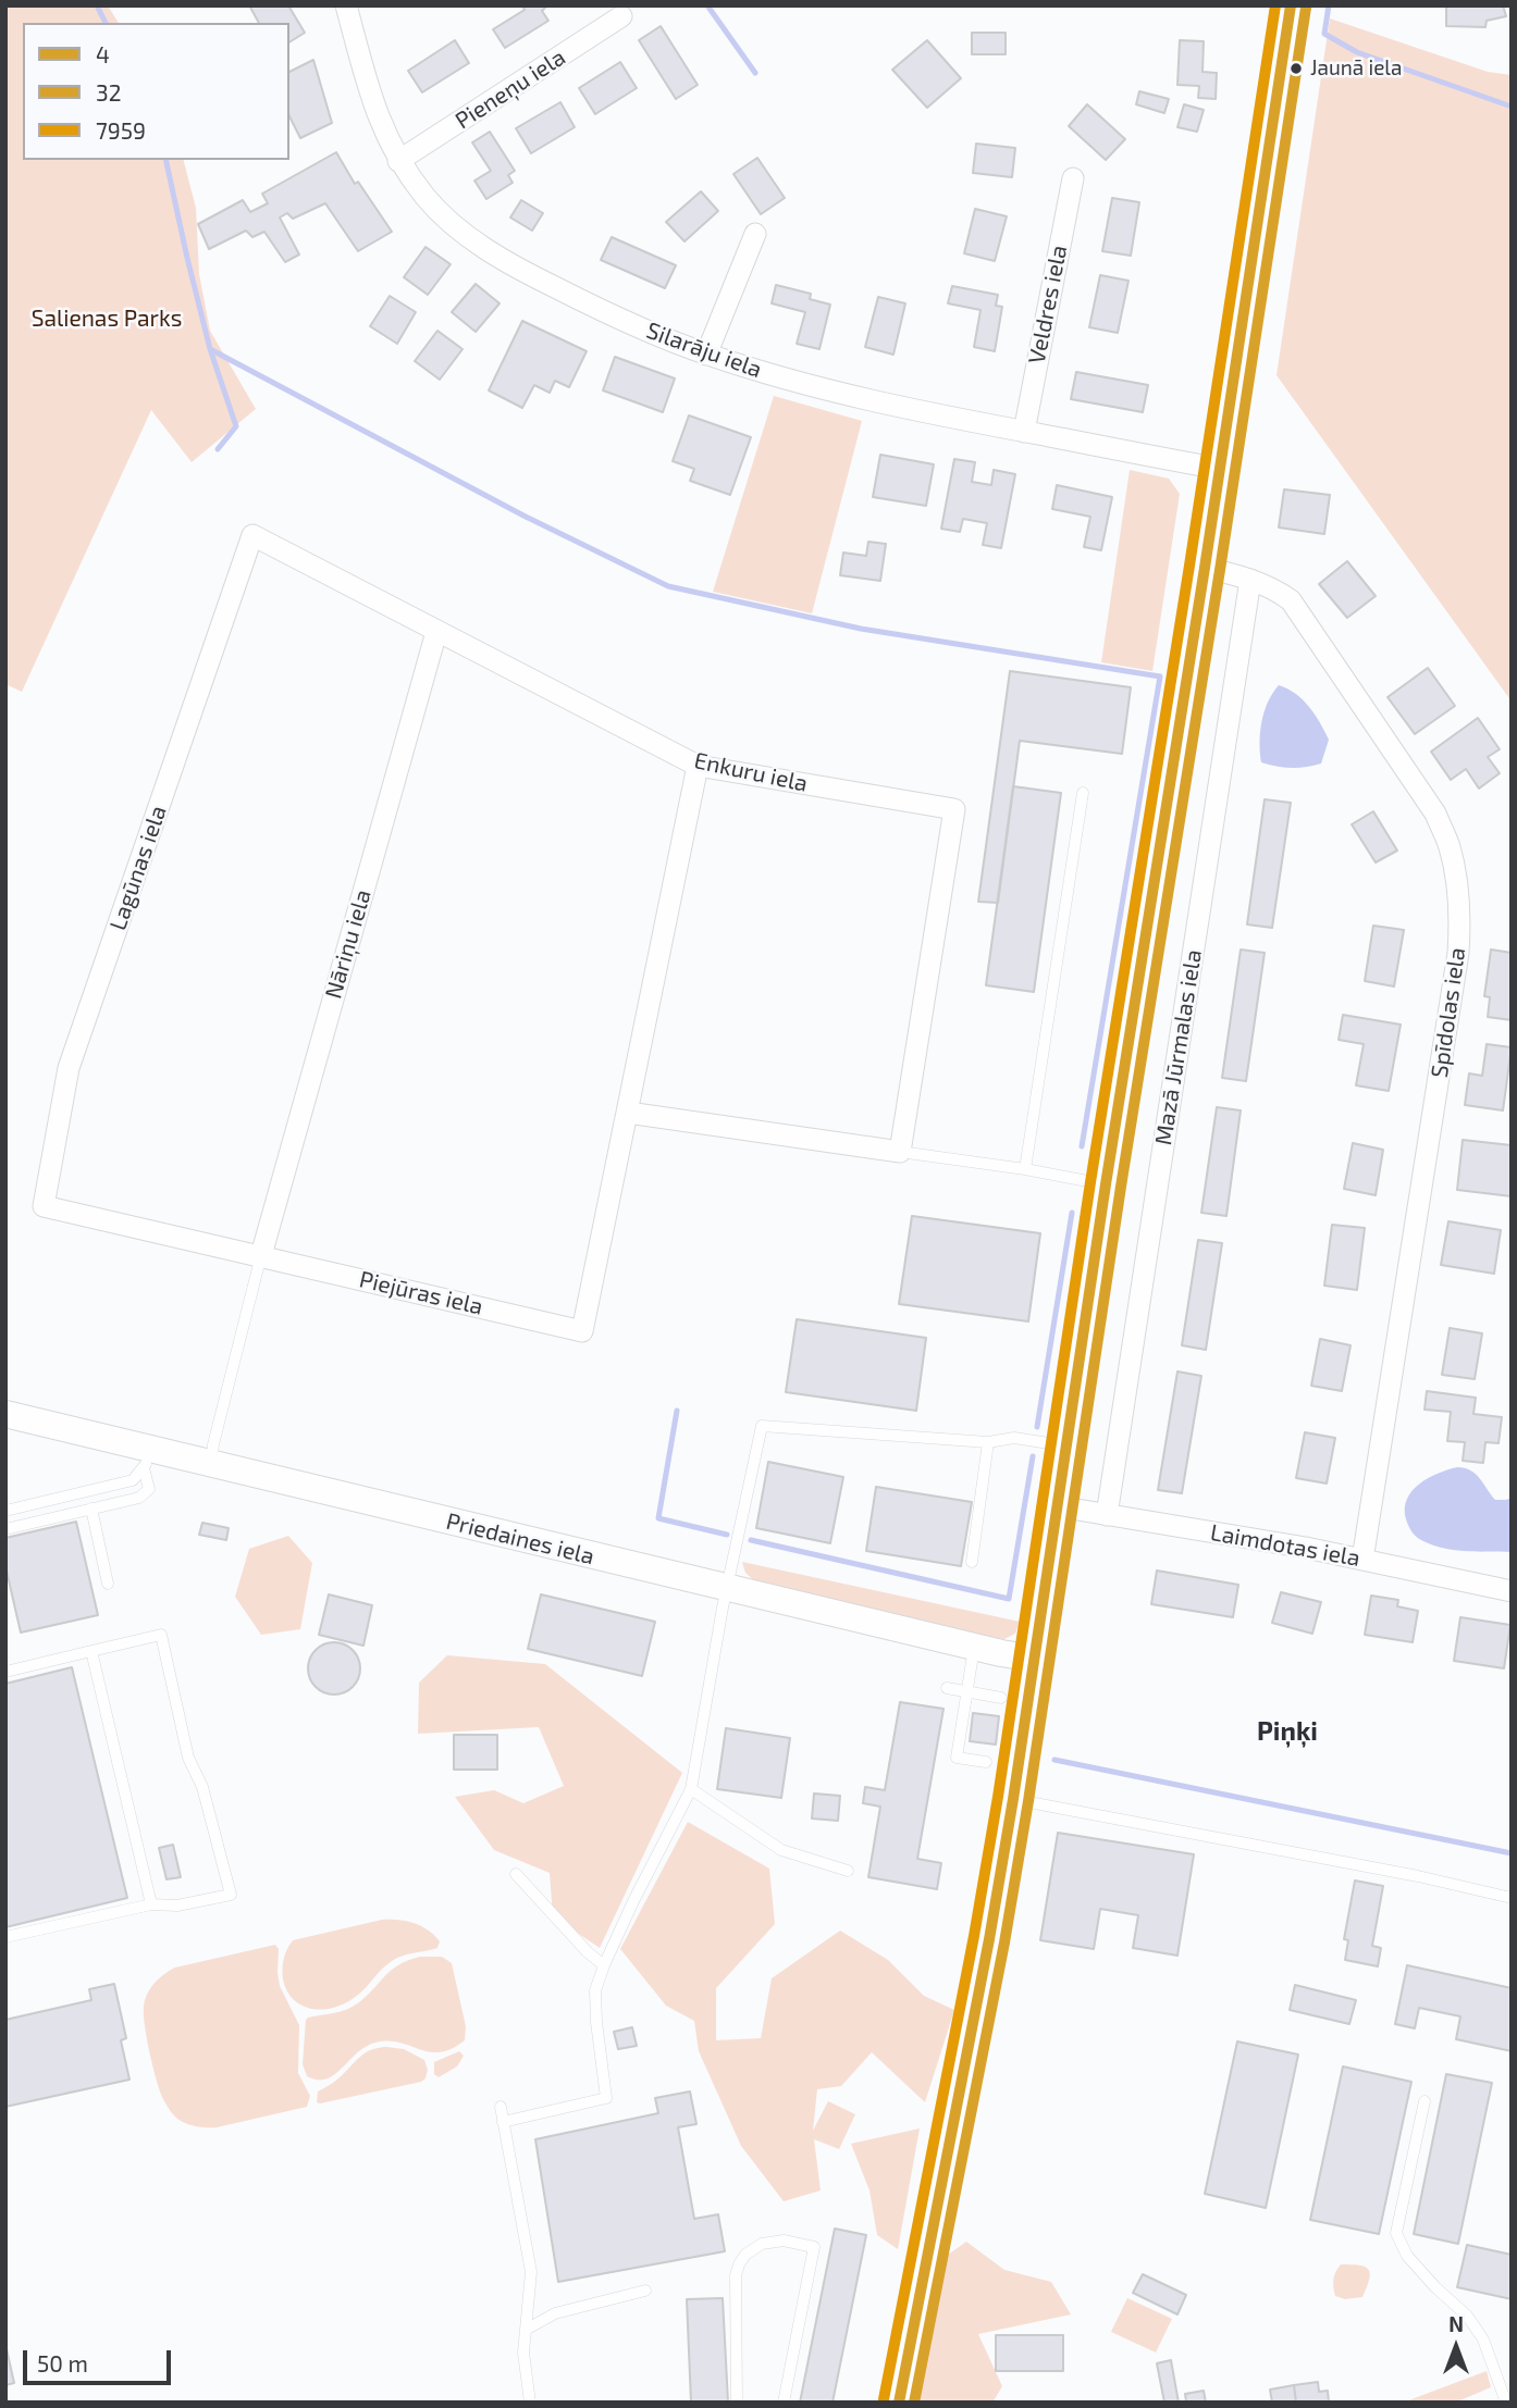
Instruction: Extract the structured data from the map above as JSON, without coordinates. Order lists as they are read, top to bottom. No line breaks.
{"streets":{"street":["Pieneņu iela","Veldres iela","Silarāju iela","Enkuru iela","Lagūnas iela","Nāriņu iela","Spīdolas iela","Mazā Jūrmalas iela","Piejūras iela","Priedaines iela","Laimdotas iela"]},"crossings":[["Pieneņu iela","Silarāju iela"],["Veldres iela","Silarāju iela"],["Enkuru iela","Lagūnas iela"],["Enkuru iela","Nāriņu iela"],["Enkuru iela","Piejūras iela"],["Lagūnas iela","Piejūras iela"],["Nāriņu iela","Piejūras iela"],["Spīdolas iela","Mazā Jūrmalas iela"],["Spīdolas iela","Laimdotas iela"],["Mazā Jūrmalas iela","Laimdotas iela"]],"districts":["Piņķi"],"parks":["Salienas Parks"],"places":["Jaunā iela"],"lines":["transit line 4","transit line 7959","transit line 32"],"legend":["4","32","7959"],"scale_bar":"50 m","north":"top"}
